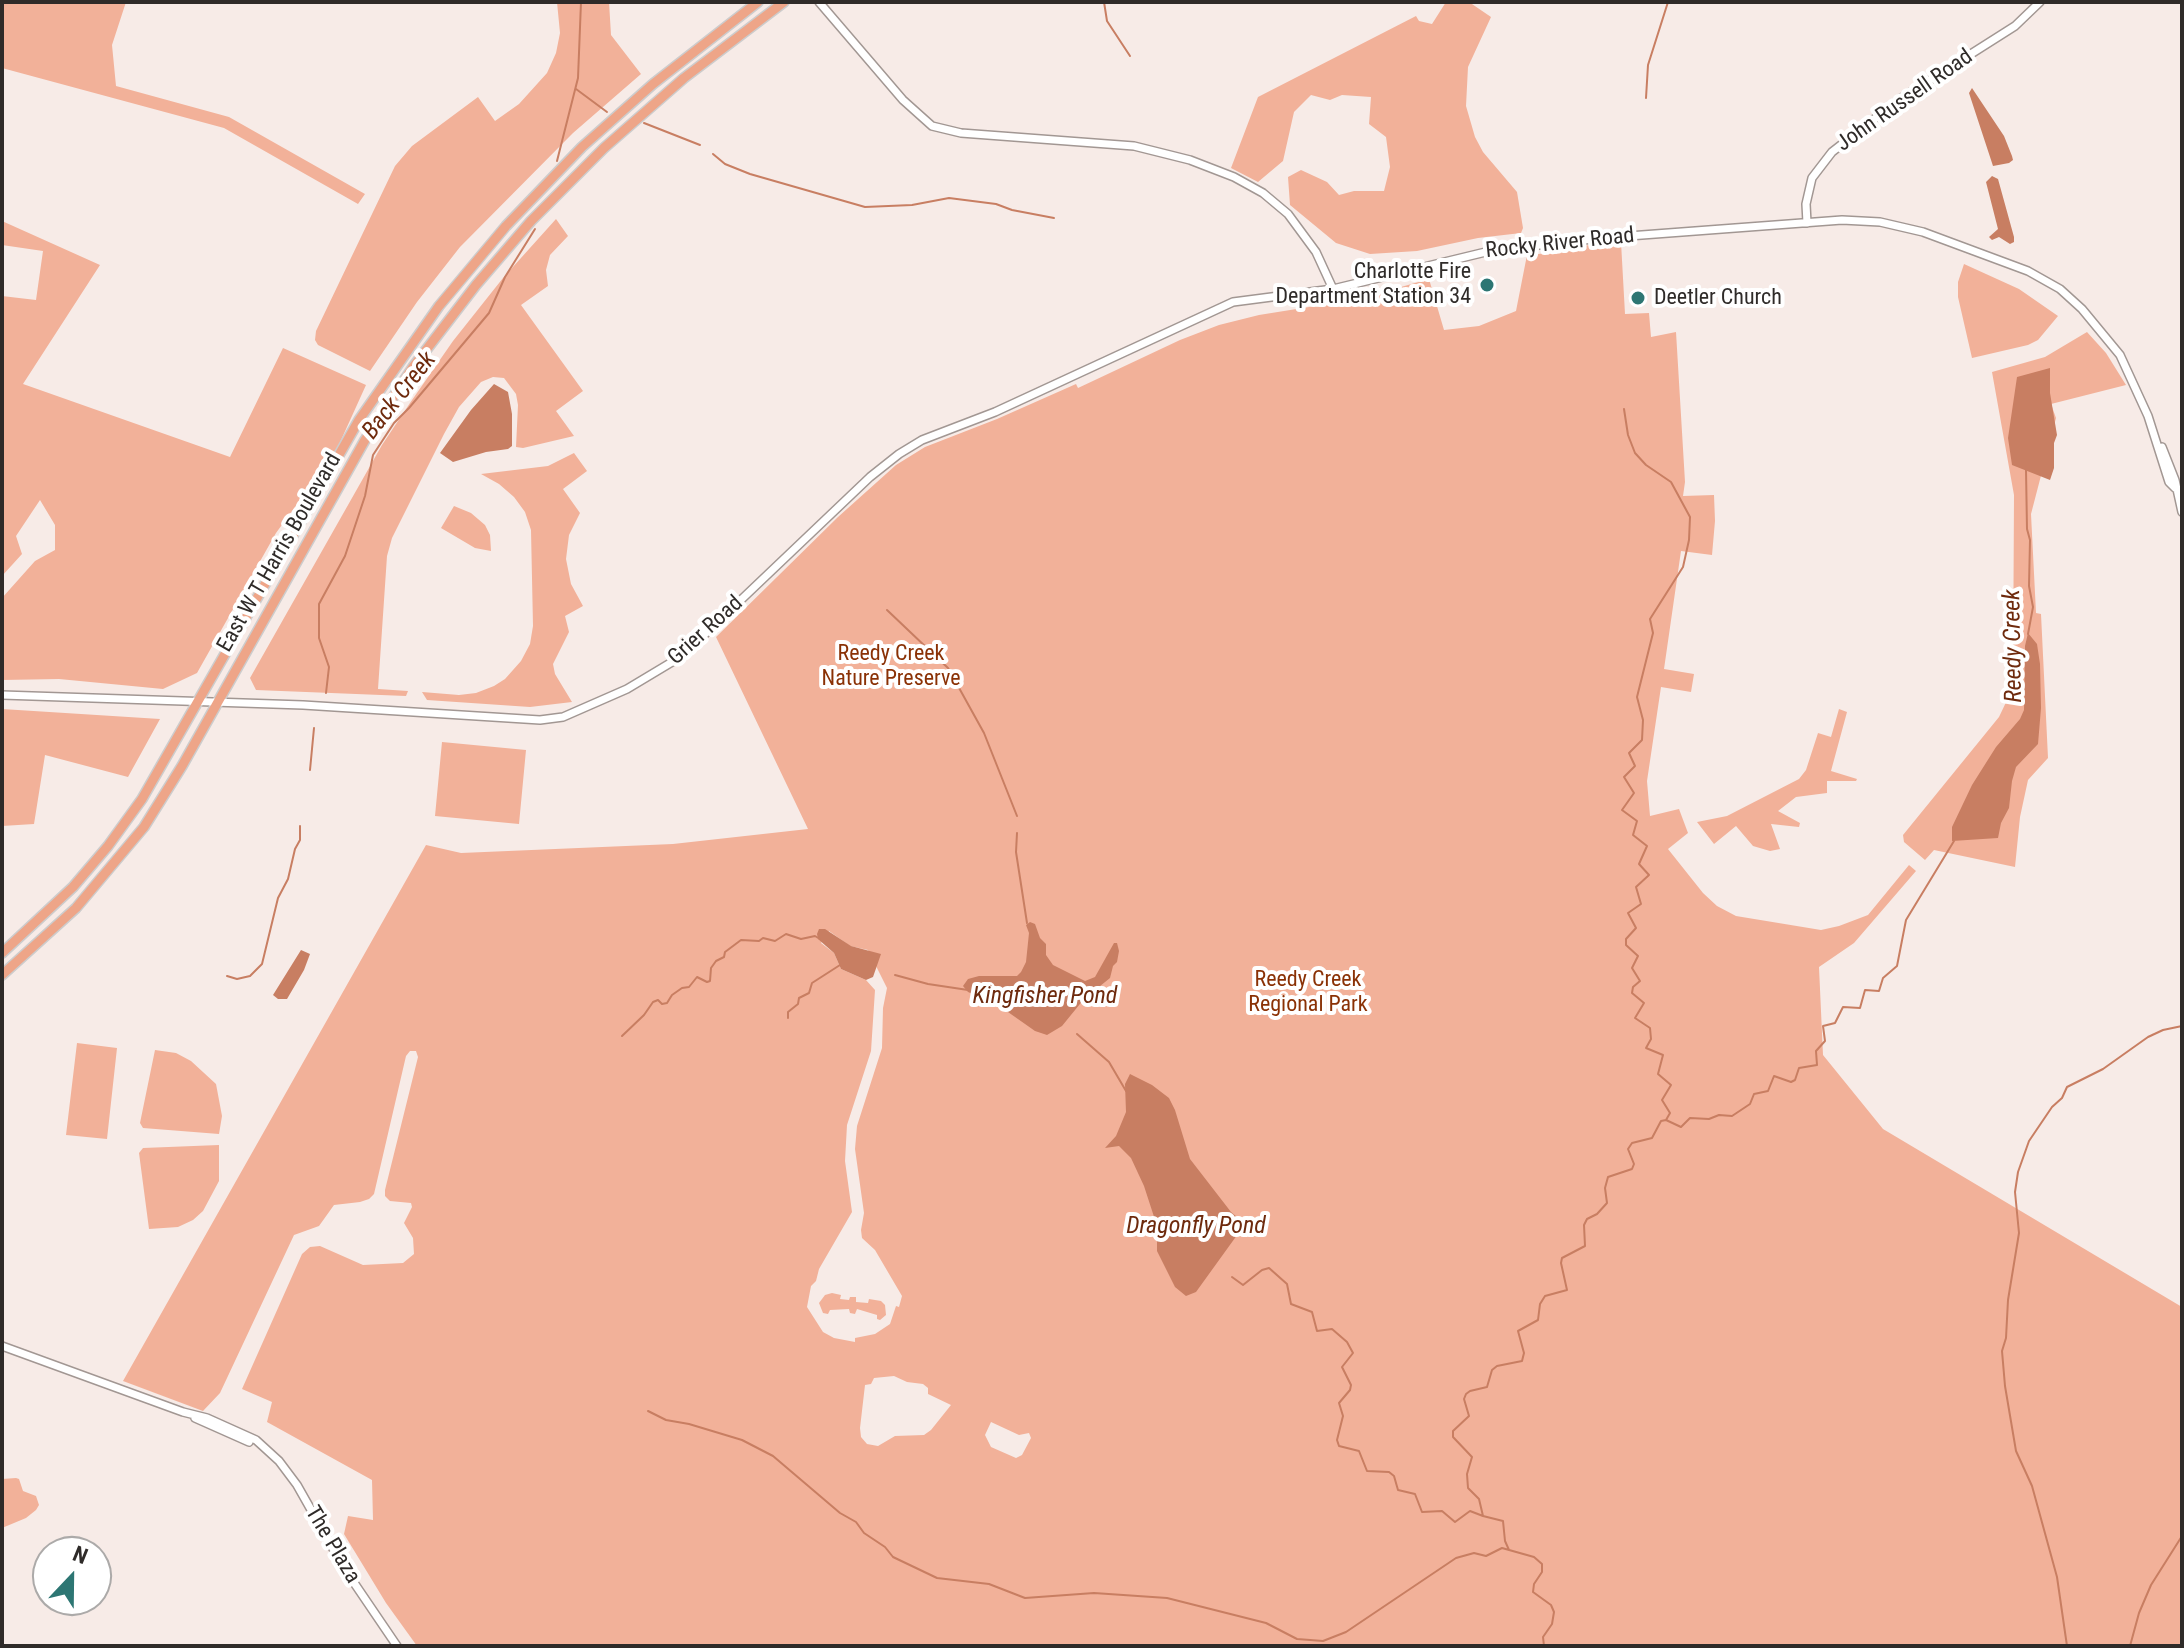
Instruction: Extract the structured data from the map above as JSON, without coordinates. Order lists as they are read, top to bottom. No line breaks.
{"streets":{"main road":["East W T Harris Boulevard"],"street":["John Russell Road","Rocky River Road","Grier Road","The Plaza"]},"crossings":[["John Russell Road","Rocky River Road"],["Rocky River Road","Grier Road"],["East W T Harris Boulevard","Grier Road"]],"water":["Back Creek","Reedy Creek","Kingfisher Pond","Dragonfly Pond"],"parks":["Reedy Creek Nature Preserve","Reedy Creek Regional Park"],"places":["Charlotte Fire Department Station 34","Deetler Church"],"north":"top"}
